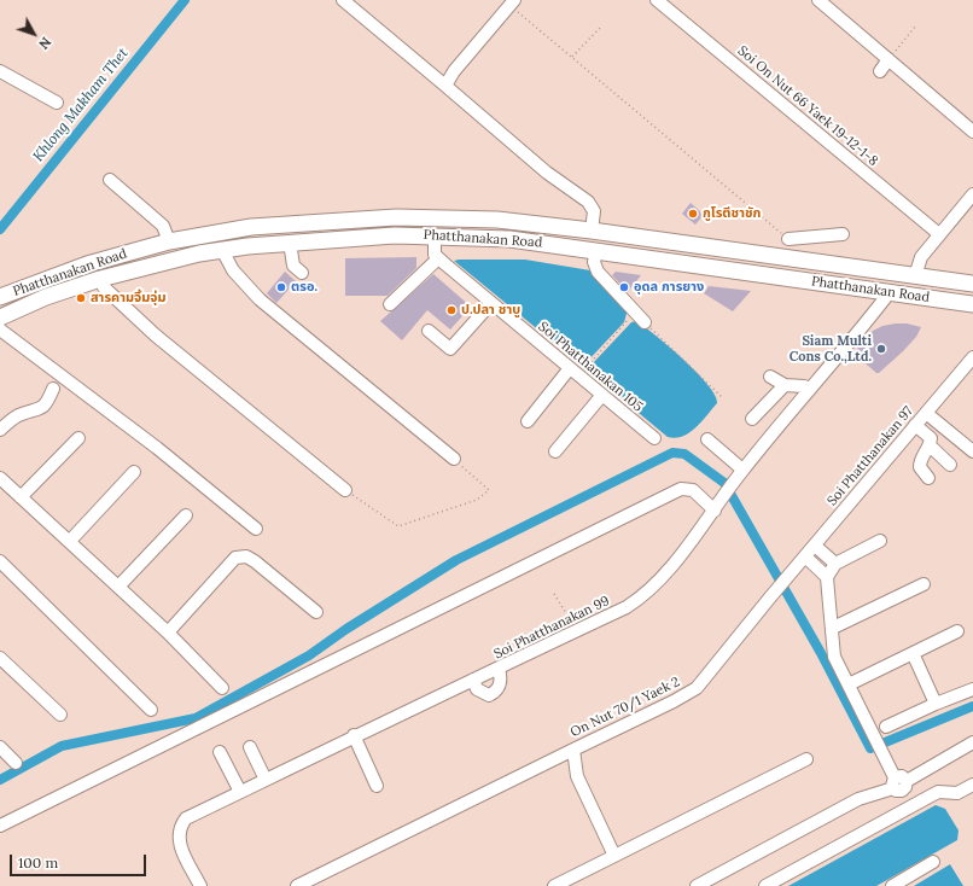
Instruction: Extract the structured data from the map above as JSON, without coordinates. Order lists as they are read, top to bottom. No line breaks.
{"streets":{"main road":["Phatthanakan Road"],"street":["Soi On Nut 66 Yaek 19-12-1-8","Soi Phatthanakan 105","Soi Phatthanakan 97","Soi Phatthanakan 99","On Nut 70/1 Yaek 2"]},"crossings":[["Phatthanakan Road","Soi Phatthanakan 99"],["Soi Phatthanakan 97","On Nut 70/1 Yaek 2"]],"water":["Khlong Makham Thet"],"places":["กูโรตีชาชัก","ตรอ.","อุดล การยาง","สารคามจิ้มจุ่ม","ป.ปลา ชาบู","Siam Multi Cons Co.,Ltd."],"scale_bar":"100 m","north":"bottom right"}
